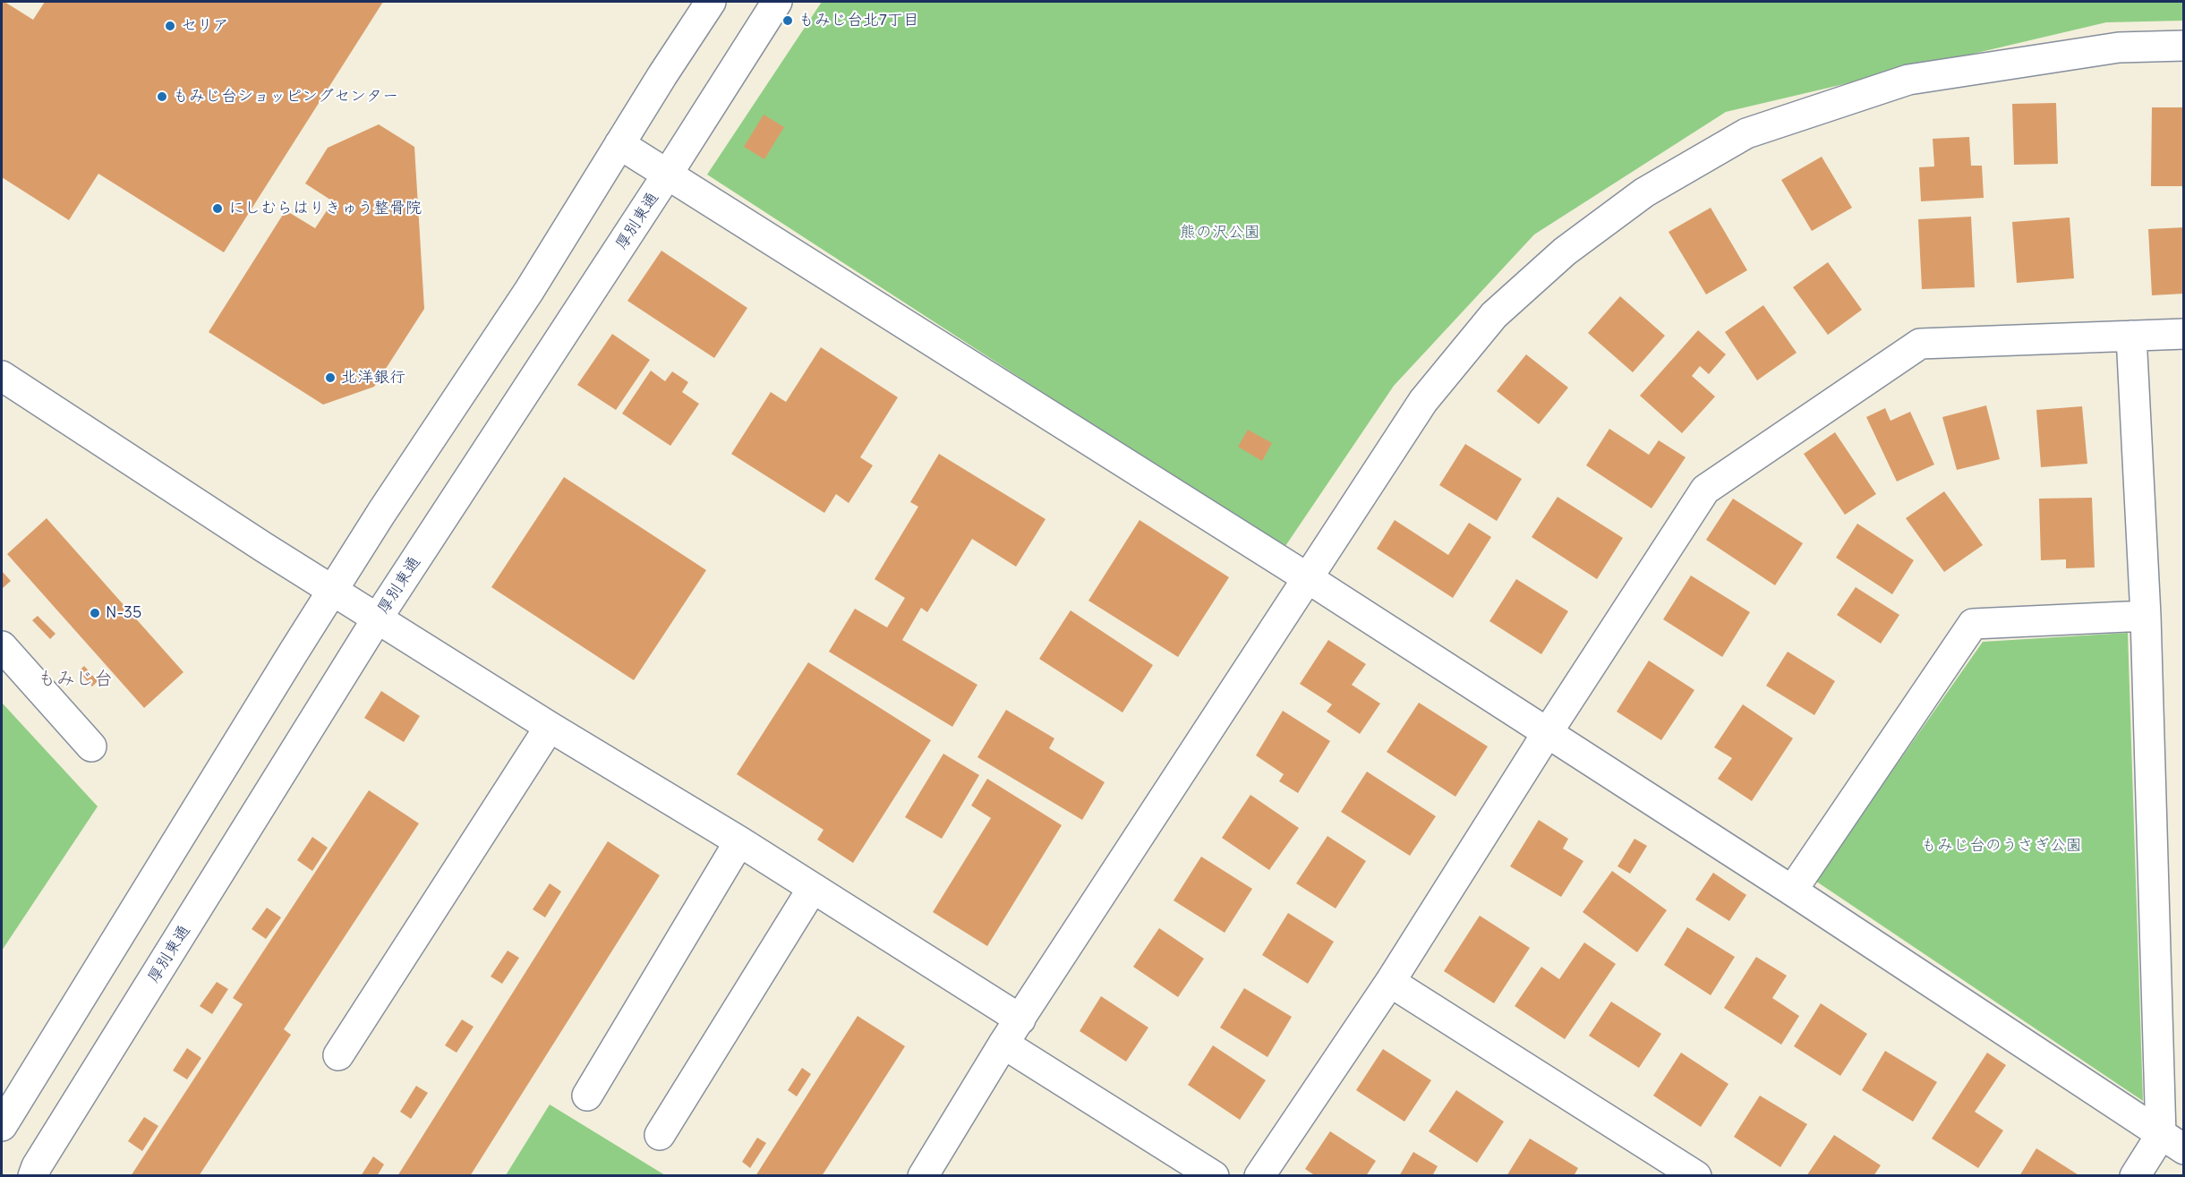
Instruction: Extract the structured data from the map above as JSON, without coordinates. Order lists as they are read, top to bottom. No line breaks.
{"streets":{"street":["厚別東通"]},"districts":["もみじ台"],"parks":["熊の沢公園","もみじ台のうさぎ公園"],"places":["もみじ台北7丁目","セリア","もみじ台ショッピングセンター","にしむらはりきゅう整骨院","北洋銀行","N-35"]}
